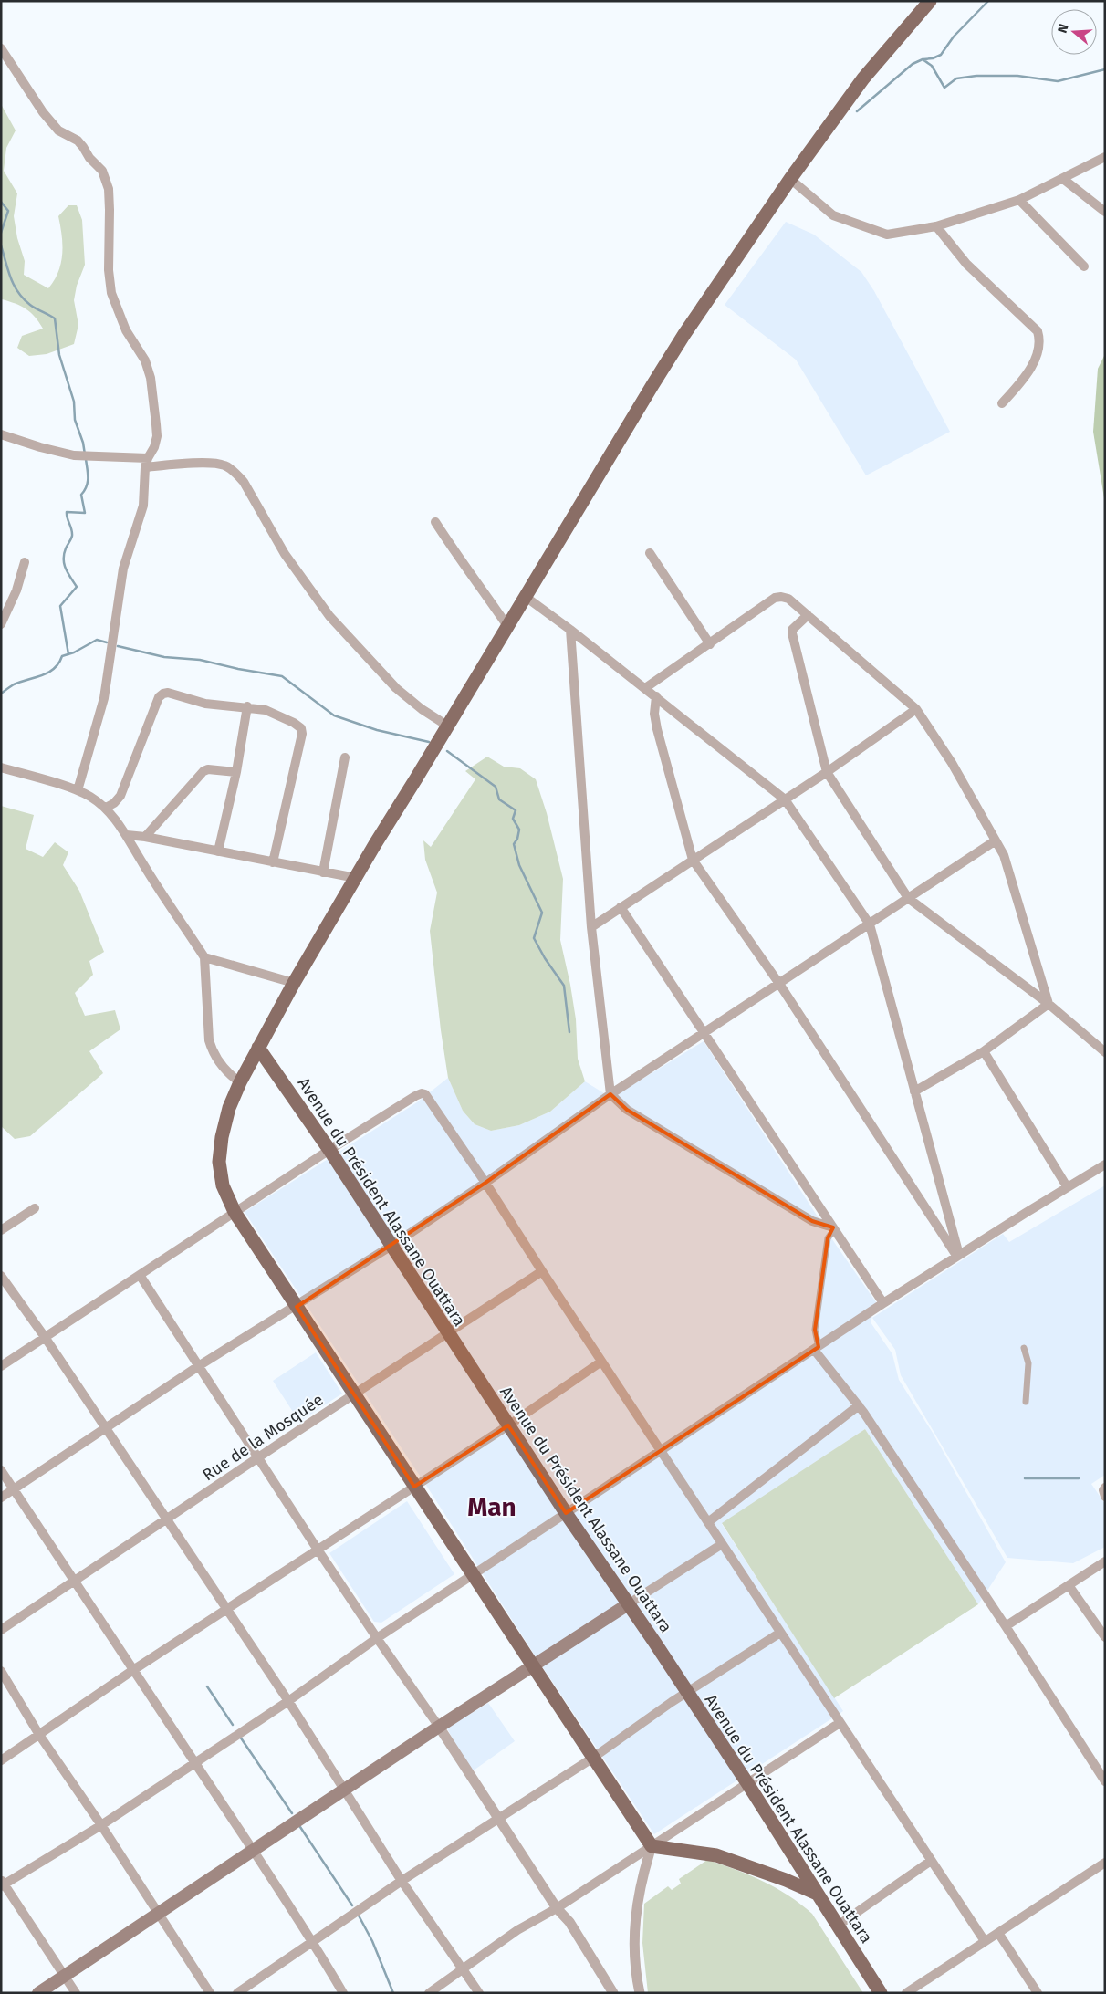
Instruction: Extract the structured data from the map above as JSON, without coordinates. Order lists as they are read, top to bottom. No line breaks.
{"streets":{"main road":["Avenue du Président Alassane Ouattara"],"street":["Rue de la Mosquée"]},"crossings":[["Avenue du Président Alassane Ouattara","Rue de la Mosquée"]],"districts":["Man"],"north":"left"}
